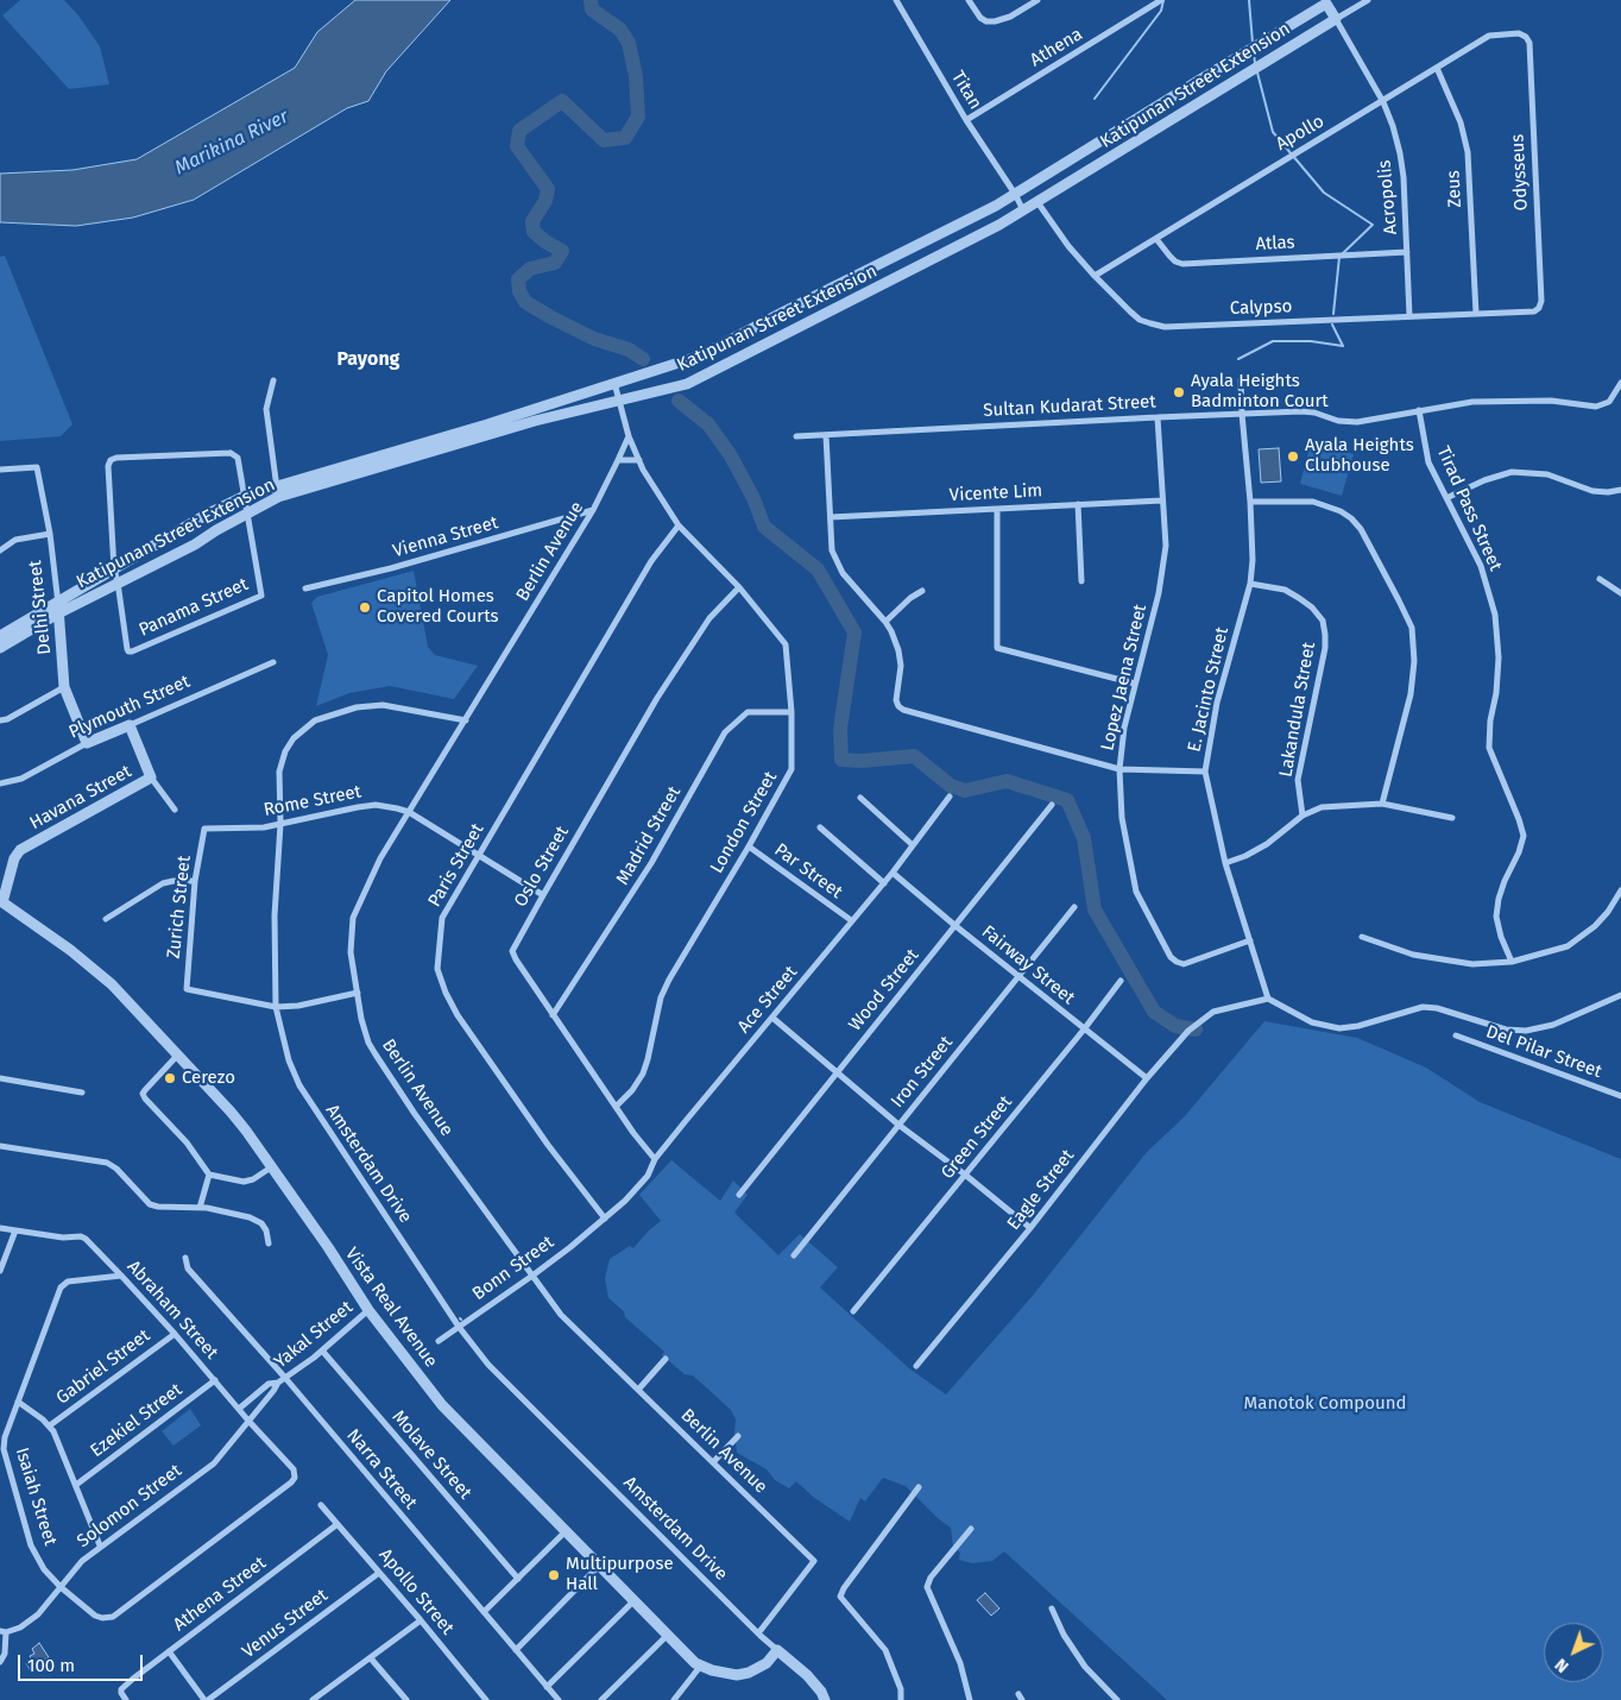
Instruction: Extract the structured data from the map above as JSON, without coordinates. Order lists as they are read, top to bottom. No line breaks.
{"streets":{"street":["Athena","Katipunan Street Extension","Titan","Apollo","Odysseus","Zeus","Acropolis","Atlas","Calypso","Sultan Kudarat Street","Vicente Lim","Tirad Pass Street","Vienna Street","Berlin Avenue","Delhi Street","Panama Street","Lopez Jaena Street","E. Jacinto Street","Plymouth Street","Lakandula Street","Havana Street","Rome Street","London Street","Madrid Street","Paris Street","Oslo Street","Par Street","Zurich Street","Fairway Street","Wood Street","Ace Street","Del Pilar Street","Iron Street","Green Street","Amsterdam Drive","Eagle Street","Bonn Street","Vista Real Avenue","Abraham Street","Yakal Street","Gabriel Street","Ezekiel Street","Molave Street","Narra Street","Isaiah Street","Solomon Street","Apollo Street","Athena Street","Venus Street"]},"crossings":[["Athena","Titan"],["Katipunan Street Extension","Titan"],["Katipunan Street Extension","Acropolis"],["Katipunan Street Extension","Calypso"],["Katipunan Street Extension","Delhi Street"],["Katipunan Street Extension","Panama Street"],["Apollo","Odysseus"],["Apollo","Zeus"],["Apollo","Acropolis"],["Apollo","Atlas"],["Apollo","Calypso"],["Odysseus","Calypso"],["Zeus","Calypso"],["Acropolis","Atlas"],["Acropolis","Calypso"],["Sultan Kudarat Street","Tirad Pass Street"],["Sultan Kudarat Street","Lopez Jaena Street"],["Sultan Kudarat Street","E. Jacinto Street"],["Vicente Lim","Lopez Jaena Street"],["Vienna Street","Berlin Avenue"],["Berlin Avenue","Rome Street"],["Berlin Avenue","London Street"],["Berlin Avenue","Amsterdam Drive"],["Berlin Avenue","Bonn Street"],["Delhi Street","Plymouth Street"],["Lopez Jaena Street","E. Jacinto Street"],["E. Jacinto Street","Lakandula Street"],["E. Jacinto Street","Eagle Street"],["Havana Street","Vista Real Avenue"],["Rome Street","Paris Street"],["Rome Street","Oslo Street"],["Rome Street","Zurich Street"],["Rome Street","Amsterdam Drive"],["London Street","Madrid Street"],["London Street","Paris Street"],["London Street","Oslo Street"],["London Street","Par Street"],["Madrid Street","Oslo Street"],["Paris Street","Ace Street"],["Paris Street","Bonn Street"],["Oslo Street","Ace Street"],["Par Street","Ace Street"],["Zurich Street","Amsterdam Drive"],["Fairway Street","Wood Street"],["Fairway Street","Ace Street"],["Fairway Street","Iron Street"],["Fairway Street","Green Street"],["Fairway Street","Eagle Street"],["Ace Street","Bonn Street"],["Amsterdam Drive","Bonn Street"],["Vista Real Avenue","Yakal Street"],["Abraham Street","Yakal Street"],["Abraham Street","Gabriel Street"],["Abraham Street","Ezekiel Street"],["Abraham Street","Isaiah Street"],["Abraham Street","Solomon Street"],["Yakal Street","Molave Street"],["Yakal Street","Narra Street"],["Yakal Street","Solomon Street"],["Isaiah Street","Solomon Street"],["Apollo Street","Athena Street"],["Apollo Street","Venus Street"]],"districts":["Payong"],"water":["Marikina River"],"parks":["Manotok Compound"],"places":["Ayala Heights Badminton Court","Ayala Heights Clubhouse","Capitol Homes Covered Courts","Cerezo","Multipurpose Hall"],"scale_bar":"100 m","north":"bottom left"}
